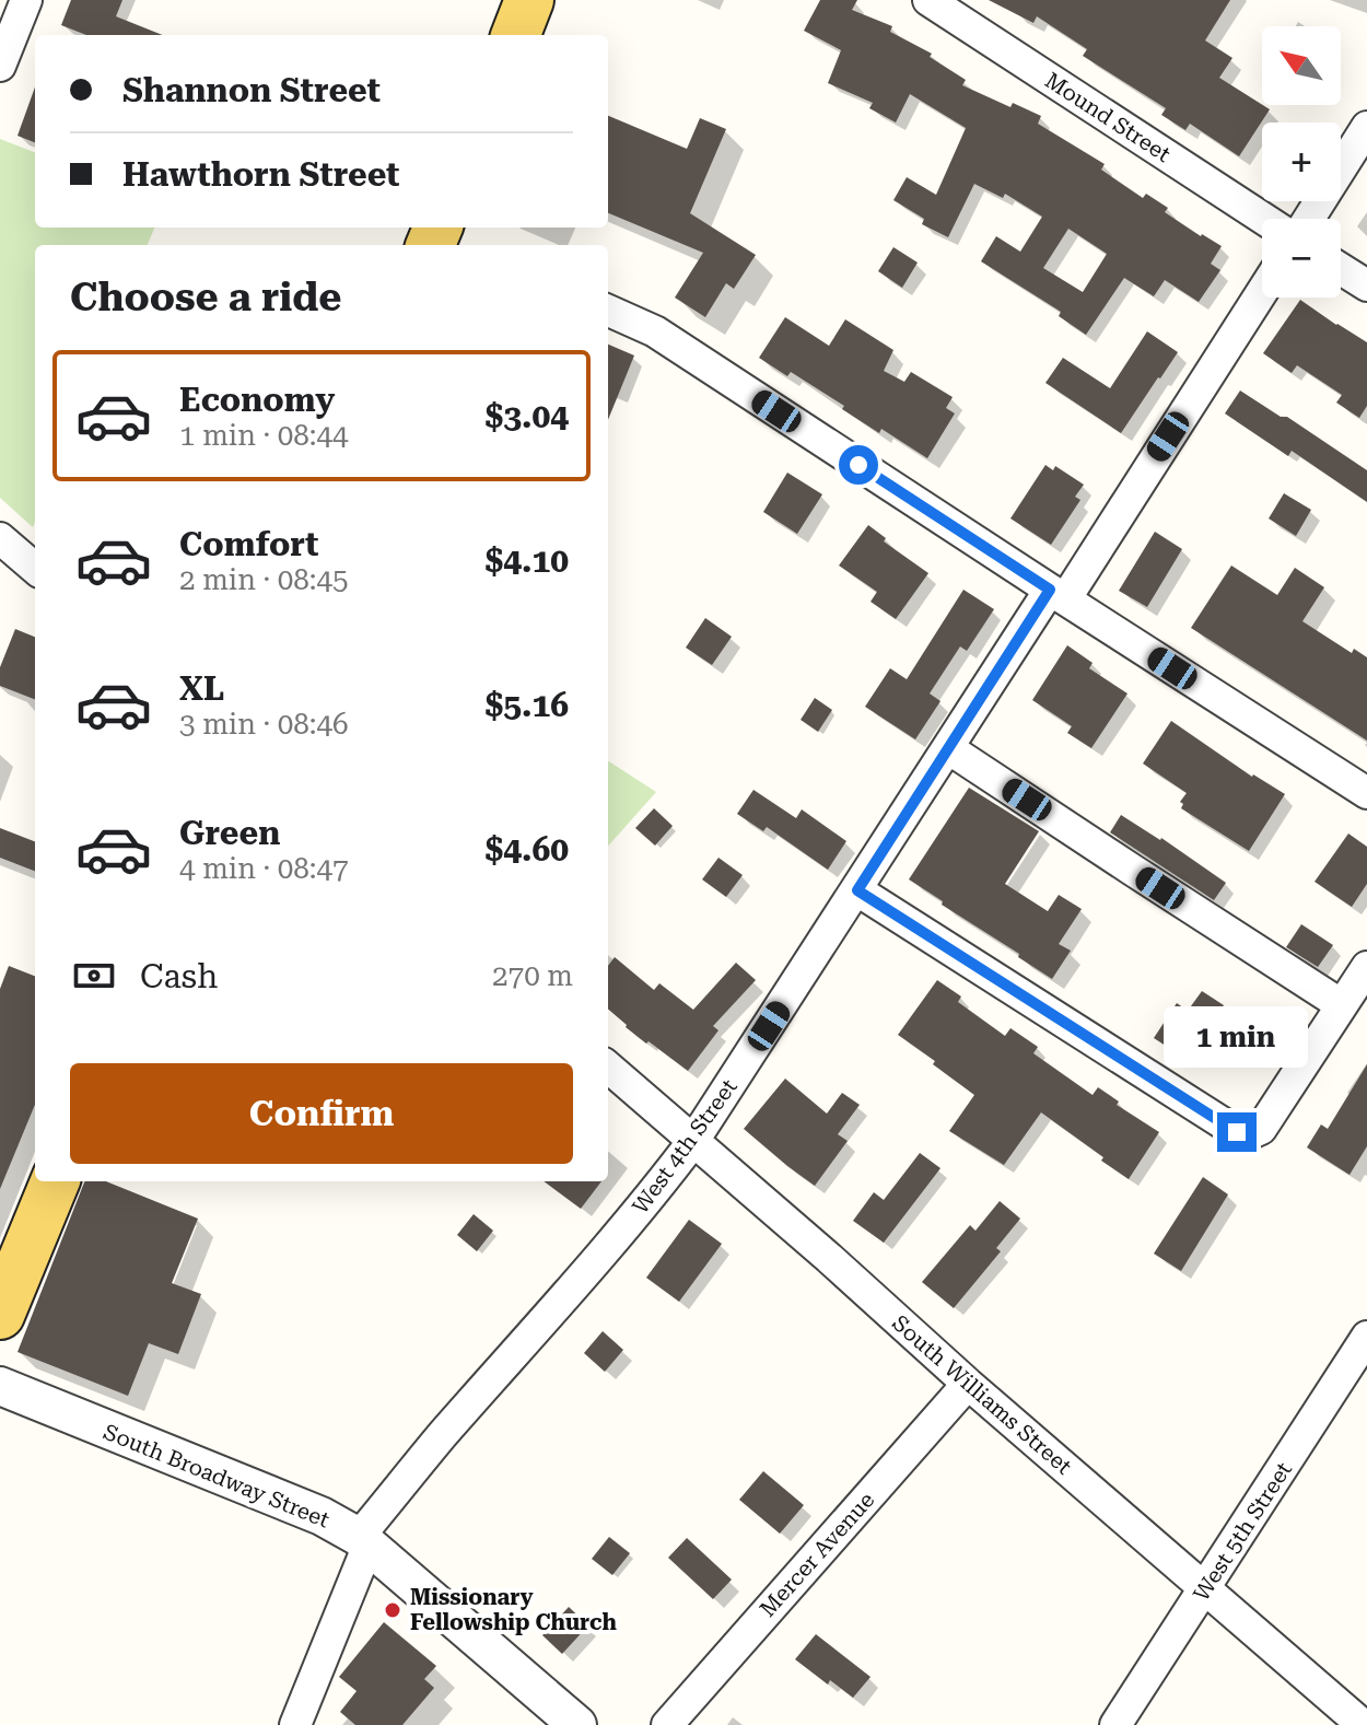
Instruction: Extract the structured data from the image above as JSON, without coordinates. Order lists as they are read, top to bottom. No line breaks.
{"streets":{"street":["Mound Street","West 4th Street","South Williams Street","South Broadway Street","West 5th Street","Mercer Avenue"]},"crossings":[["West 4th Street","South Williams Street"],["West 4th Street","South Broadway Street"],["South Williams Street","West 5th Street"],["South Williams Street","Mercer Avenue"]],"places":["Missionary Fellowship Church"],"north":"top left","page":{"map_buttons":["+","−"],"banner":["Shannon Street","Hawthorn Street"],"heading":"Choose a ride","list":[{"name":"Economy","note":"1 min · 08:44","value":"$3.04"},{"name":"Comfort","note":"2 min · 08:45","value":"$4.10"},{"name":"XL","note":"3 min · 08:46","value":"$5.16"},{"name":"Green","note":"4 min · 08:47","value":"$4.60"}],"pay":["Cash","270 m"],"bubble":"1 min","buttons":"Confirm"}}
